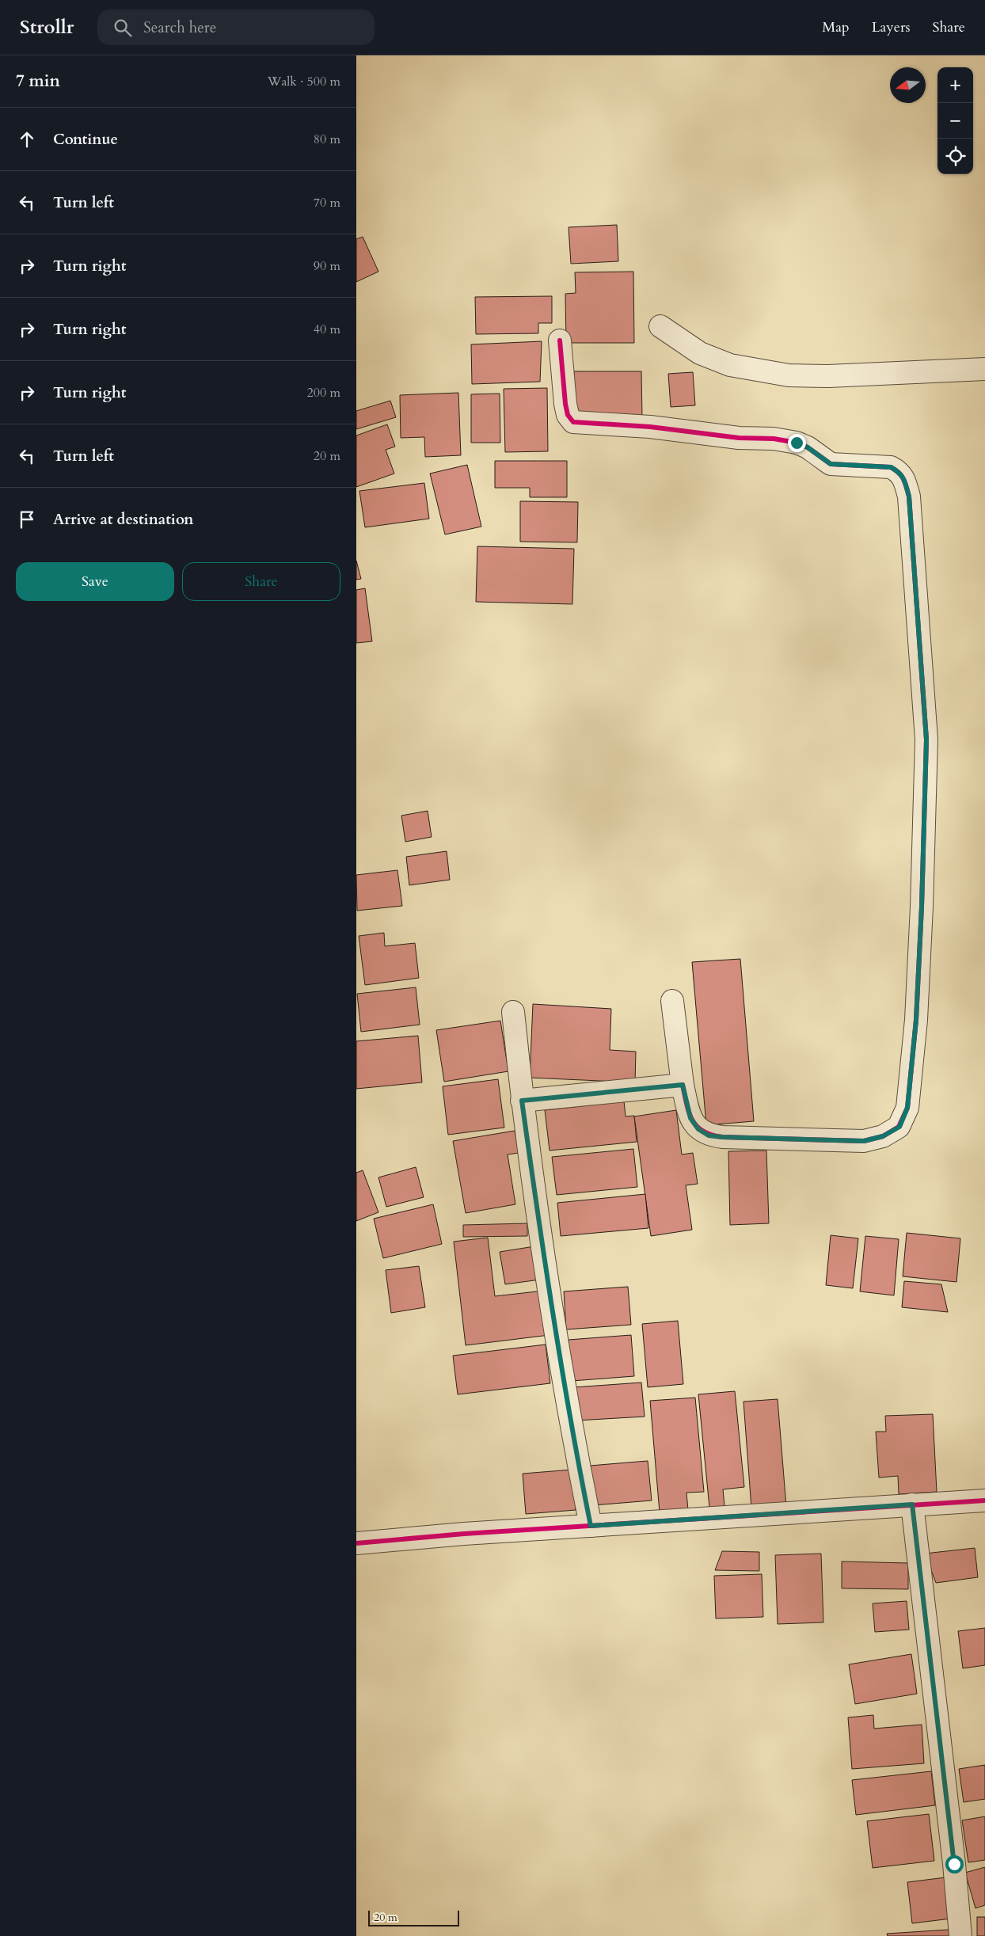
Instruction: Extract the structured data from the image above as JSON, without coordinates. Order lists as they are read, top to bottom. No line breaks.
{"scale_bar":"20 m","north":"left","page":{"header":"Strollr","search":"Search here","nav":["Map","Layers","Share"],"heading":["7 min","Walk · 500 m"],"map_buttons":["+","−"],"list":[["Continue","80 m"],["Turn left","70 m"],["Turn right","90 m"],["Turn right","40 m"],["Turn right","200 m"],["Turn left","20 m"],"Arrive at destination"],"buttons":["Save","Share"],"scale":"20 m"}}
